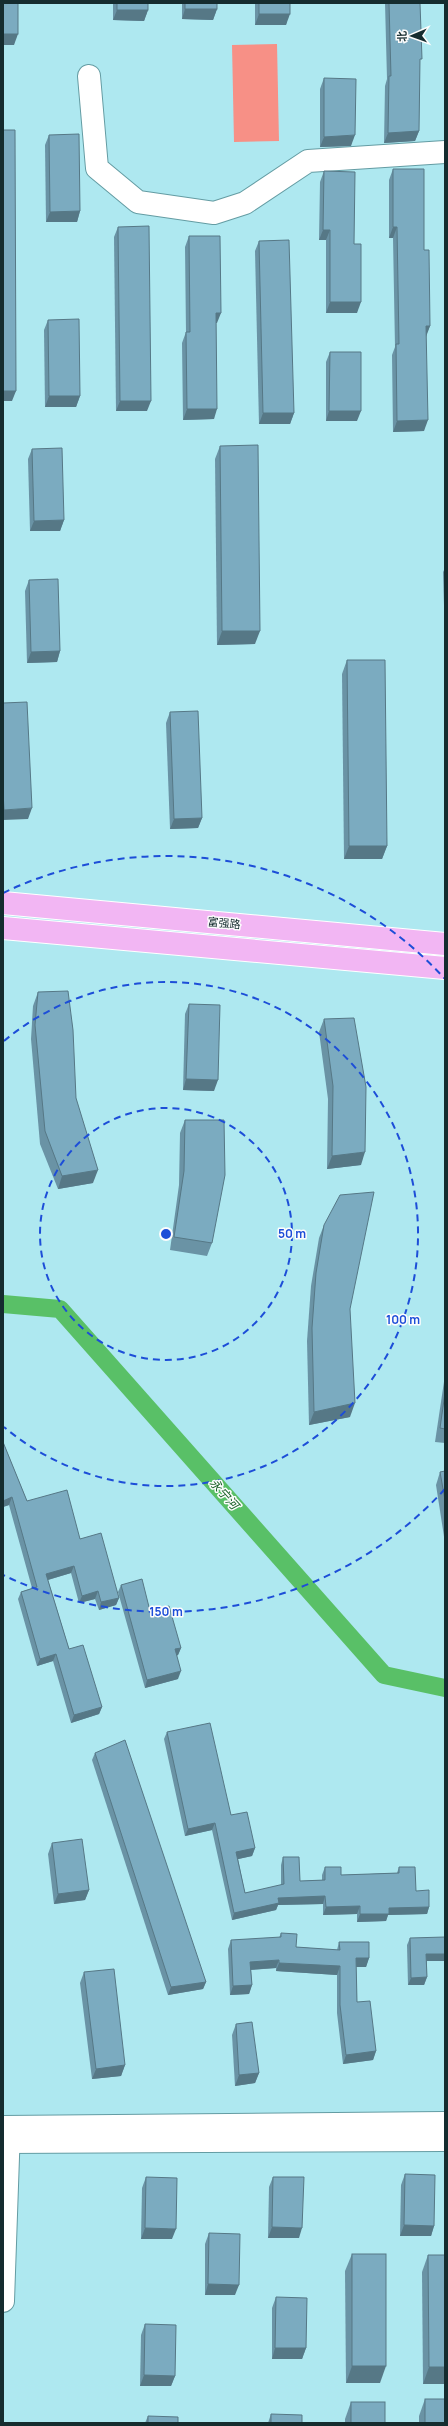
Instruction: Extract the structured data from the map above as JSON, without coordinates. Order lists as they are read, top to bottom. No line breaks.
{"streets":{"main road":["富强路"]},"water":["永宁河"],"north":"left","rings":["50 m","100 m","150 m"]}
